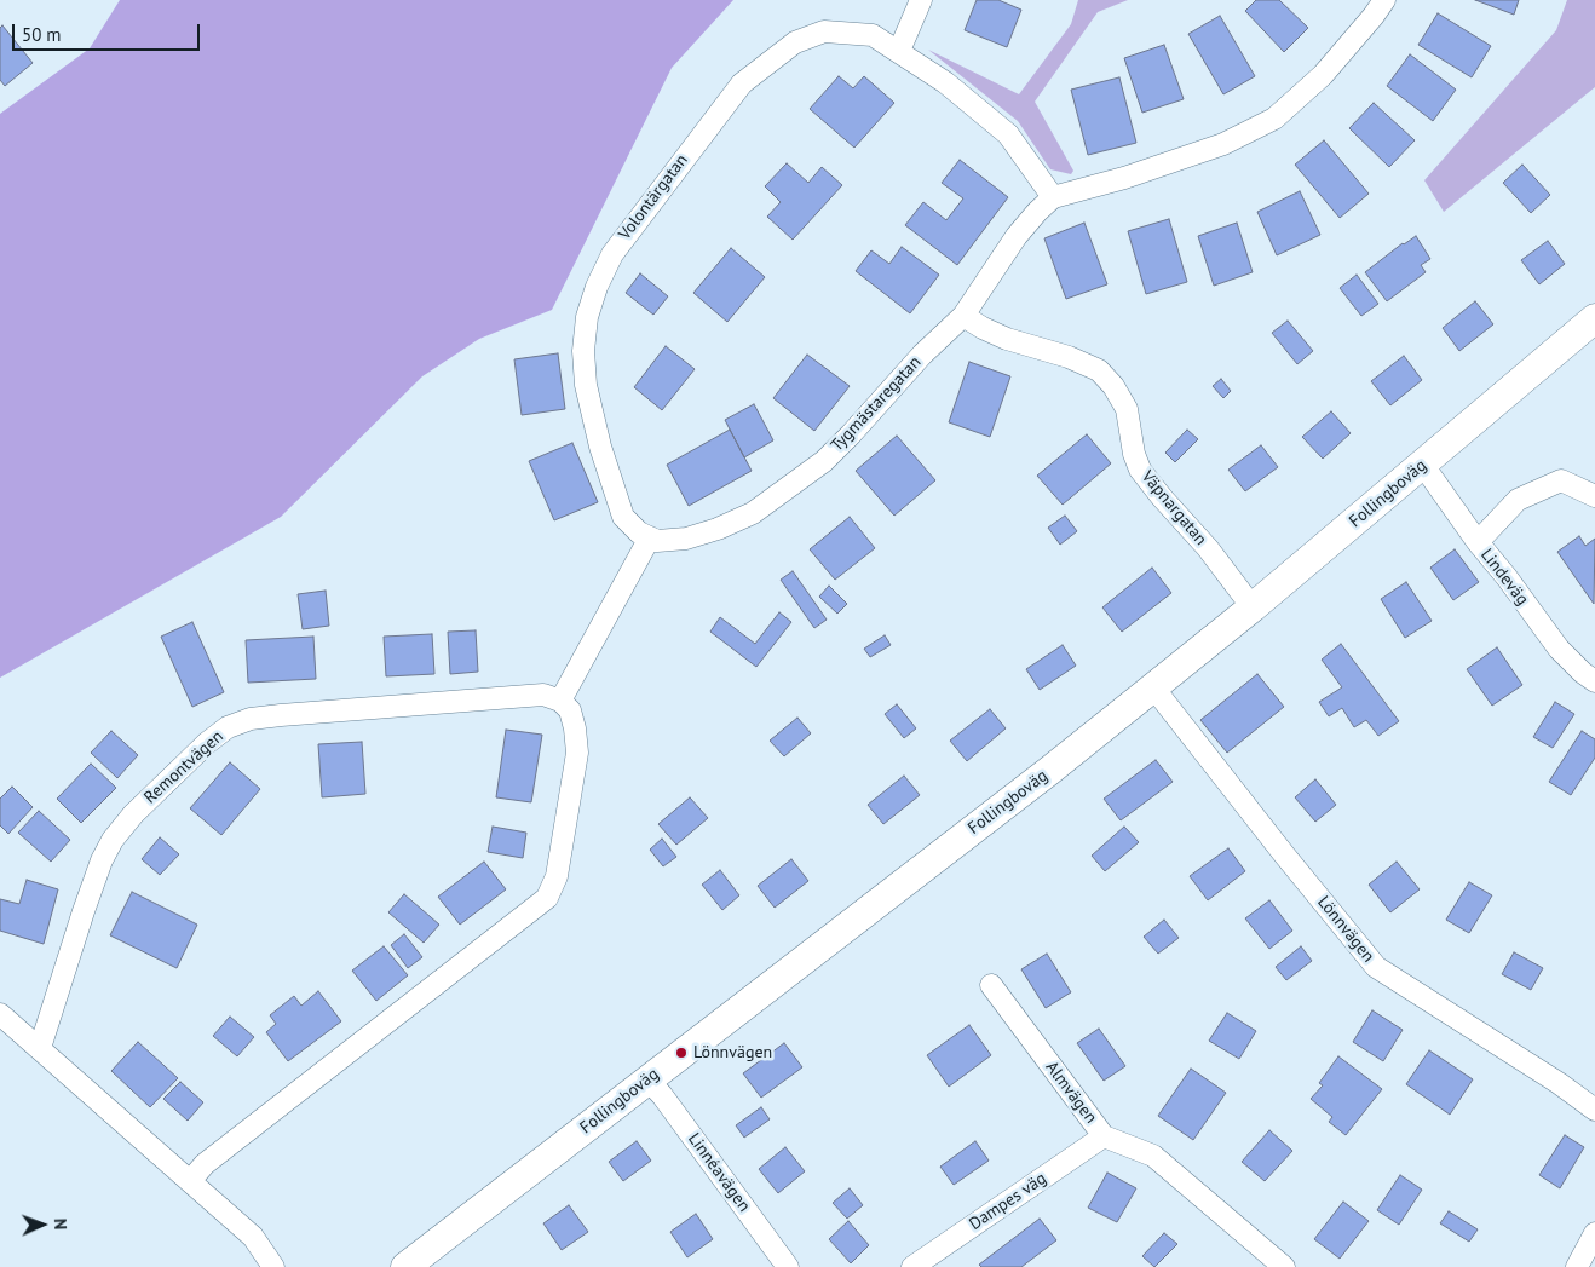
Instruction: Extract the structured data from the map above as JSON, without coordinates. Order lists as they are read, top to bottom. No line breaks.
{"streets":{"main road":["Follingboväg"],"street":["Volontärgatan","Tygmästaregatan","Väpnargatan","Lindeväg","Remontvägen","Lönnvägen","Almvägen","Linnéavägen","Dampes väg"]},"crossings":[["Volontärgatan","Tygmästaregatan"],["Tygmästaregatan","Väpnargatan"],["Follingboväg","Väpnargatan"],["Follingboväg","Lindeväg"],["Follingboväg","Lönnvägen"],["Follingboväg","Linnéavägen"],["Almvägen","Dampes väg"]],"places":["Lönnvägen"],"scale_bar":"50 m","north":"right"}
